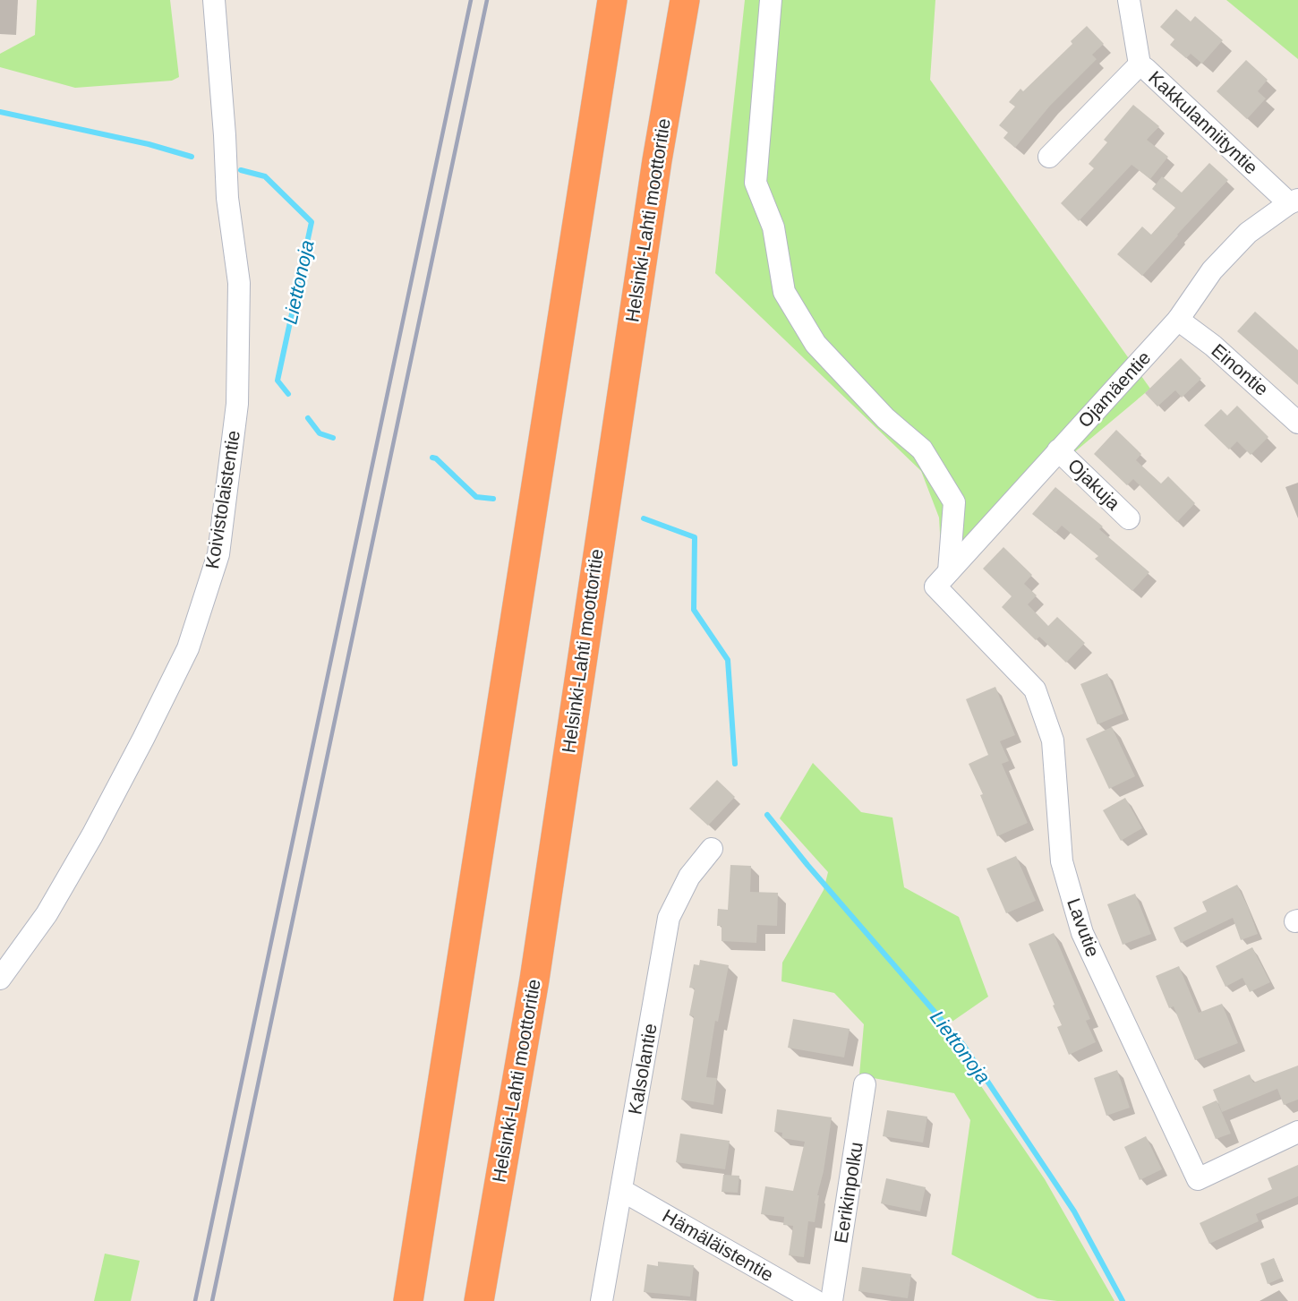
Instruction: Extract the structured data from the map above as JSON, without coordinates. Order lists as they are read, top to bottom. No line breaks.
{"streets":{"highway":["Helsinki-Lahti moottoritie"],"street":["Kakkulanniityntie","Einontie","Ojamäentie","Ojakuja","Koivistolaistentie","Lavutie","Kalsolantie","Eerikinpolku","Hämäläistentie"]},"crossings":[["Kakkulanniityntie","Ojamäentie"],["Einontie","Ojamäentie"],["Ojamäentie","Ojakuja"],["Ojamäentie","Lavutie"],["Kalsolantie","Hämäläistentie"]],"water":["Liettonoja"]}
